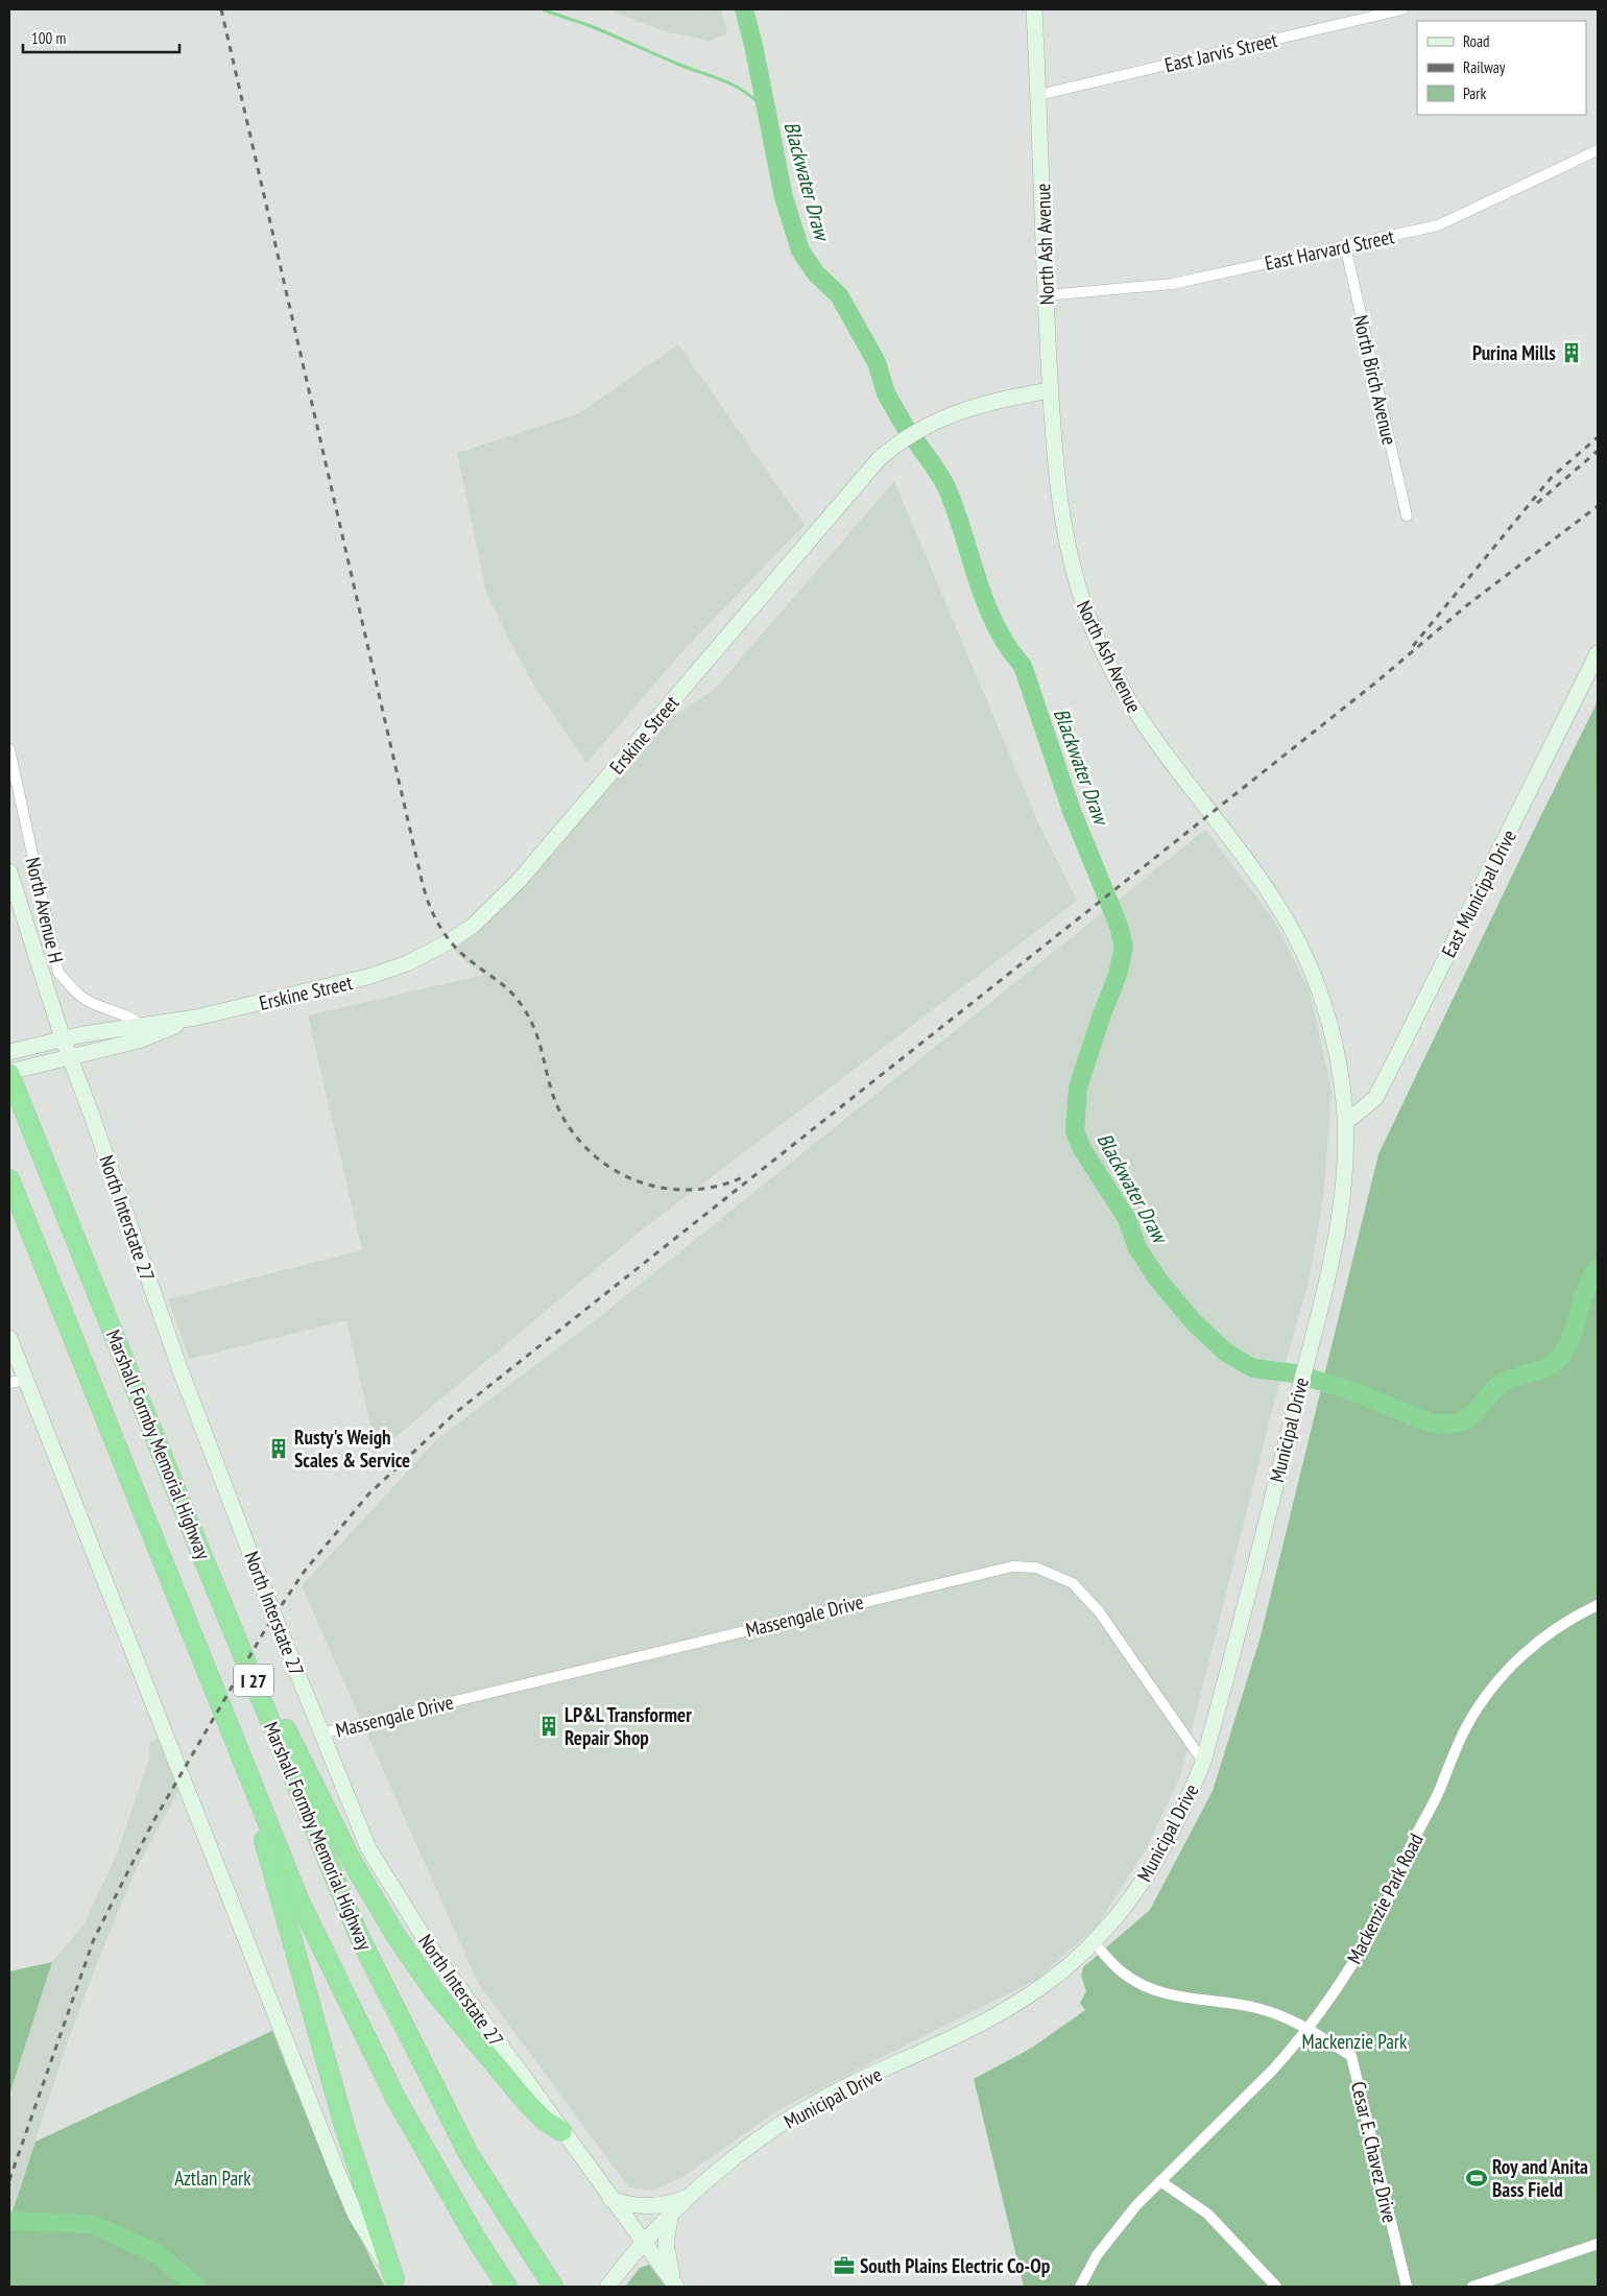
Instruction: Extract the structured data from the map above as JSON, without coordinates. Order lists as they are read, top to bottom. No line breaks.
{"streets":{"highway":["Marshall Formby Memorial Highway","I 27"],"street":["East Jarvis Street","North Ash Avenue","East Harvard Street","North Birch Avenue","Erskine Street","East Municipal Drive","North Avenue H","North Interstate 27","Municipal Drive","Massengale Drive","Mackenzie Park Road","Cesar E. Chavez Drive"]},"crossings":[["East Jarvis Street","North Ash Avenue"],["North Ash Avenue","East Harvard Street"],["North Ash Avenue","Erskine Street"],["North Ash Avenue","East Municipal Drive"],["North Ash Avenue","Municipal Drive"],["East Harvard Street","North Birch Avenue"],["Erskine Street","North Avenue H"],["Erskine Street","North Interstate 27"],["Erskine Street","Marshall Formby Memorial Highway"],["East Municipal Drive","Municipal Drive"],["North Interstate 27","Municipal Drive"],["North Interstate 27","Massengale Drive"],["Municipal Drive","Massengale Drive"],["Municipal Drive","Cesar E. Chavez Drive"],["Mackenzie Park Road","Cesar E. Chavez Drive"]],"water":["Blackwater Draw"],"parks":["Mackenzie Park","Aztlan Park"],"places":{"building":["Purina Mills","Rusty's Weigh Scales & Service","LP&L Transformer Repair Shop"],"sports":["Roy and Anita Bass Field"],"office":["South Plains Electric Co-Op"]},"legend":["Road","Railway","Park"],"scale_bar":"100 m"}
